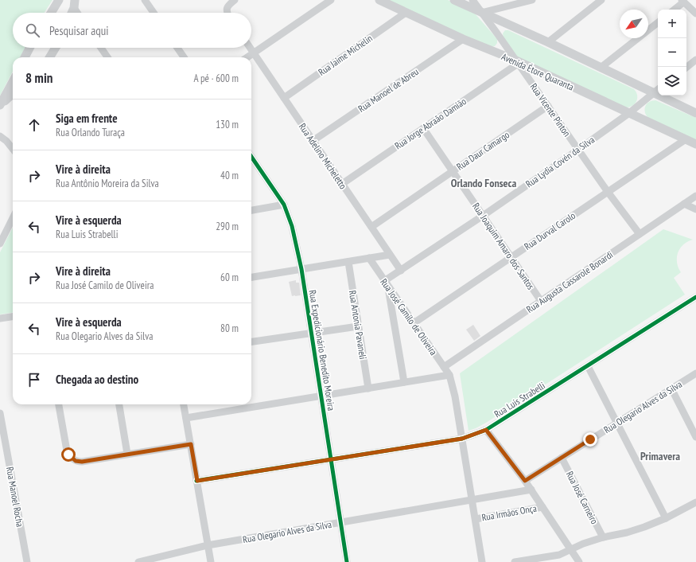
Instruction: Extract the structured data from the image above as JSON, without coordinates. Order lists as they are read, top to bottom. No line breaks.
{"streets":{"street":["Rua Jaime Michelin","Avenida Étore Quaranta","Rua Manoel de Abreu","Rua Vicente Pinton","Rua Jorge Abraão Damião","Rua Daur Camargo","Rua Adelino Micheletto","Rua Lydia Covén da Silva","Rua Durval Carolo","Rua Joaquim Amaro dos Santos","Rua Augusta Cassarole Bonardi","Rua José Camilo de Oliveira","Rua Antonia Pavaneli","Rua Expedicionário Benedito Moreira","Rua Luis Strabelli","Rua Olegario Alves da Silva","Rua Manoel Rocha","Rua José Carneiro","Rua Irmãos Onça"]},"crossings":[["Rua Jaime Michelin","Avenida Étore Quaranta"],["Rua Jaime Michelin","Rua Adelino Micheletto"],["Avenida Étore Quaranta","Rua Manoel de Abreu"],["Avenida Étore Quaranta","Rua Vicente Pinton"],["Avenida Étore Quaranta","Rua Jorge Abraão Damião"],["Avenida Étore Quaranta","Rua Lydia Covén da Silva"],["Avenida Étore Quaranta","Rua Durval Carolo"],["Rua Manoel de Abreu","Rua Adelino Micheletto"],["Rua Vicente Pinton","Rua Jorge Abraão Damião"],["Rua Vicente Pinton","Rua Daur Camargo"],["Rua Vicente Pinton","Rua Lydia Covén da Silva"],["Rua Vicente Pinton","Rua Durval Carolo"],["Rua Vicente Pinton","Rua Augusta Cassarole Bonardi"],["Rua Jorge Abraão Damião","Rua Adelino Micheletto"],["Rua Jorge Abraão Damião","Rua Joaquim Amaro dos Santos"],["Rua Daur Camargo","Rua Adelino Micheletto"],["Rua Daur Camargo","Rua Joaquim Amaro dos Santos"],["Rua Adelino Micheletto","Rua Lydia Covén da Silva"],["Rua Lydia Covén da Silva","Rua Joaquim Amaro dos Santos"],["Rua Lydia Covén da Silva","Rua José Camilo de Oliveira"],["Rua Durval Carolo","Rua Joaquim Amaro dos Santos"],["Rua Durval Carolo","Rua José Camilo de Oliveira"],["Rua Joaquim Amaro dos Santos","Rua Augusta Cassarole Bonardi"],["Rua Augusta Cassarole Bonardi","Rua José Camilo de Oliveira"],["Rua Expedicionário Benedito Moreira","Rua Luis Strabelli"],["Rua Expedicionário Benedito Moreira","Rua Olegario Alves da Silva"],["Rua Olegario Alves da Silva","Rua José Carneiro"]],"districts":["Orlando Fonseca","Primavera"],"north":"bottom left","page":{"map_buttons":["+","−"],"search":"Pesquisar aqui","heading":["8 min","A pé · 600 m"],"list":[["Siga em frente","Rua Orlando Turaça","130 m"],["Vire à direita","Rua Antônio Moreira da Silva","40 m"],["Vire à esquerda","Rua Luis Strabelli","290 m"],["Vire à direita","Rua José Camilo de Oliveira","60 m"],["Vire à esquerda","Rua Olegario Alves da Silva","80 m"],"Chegada ao destino"]}}
